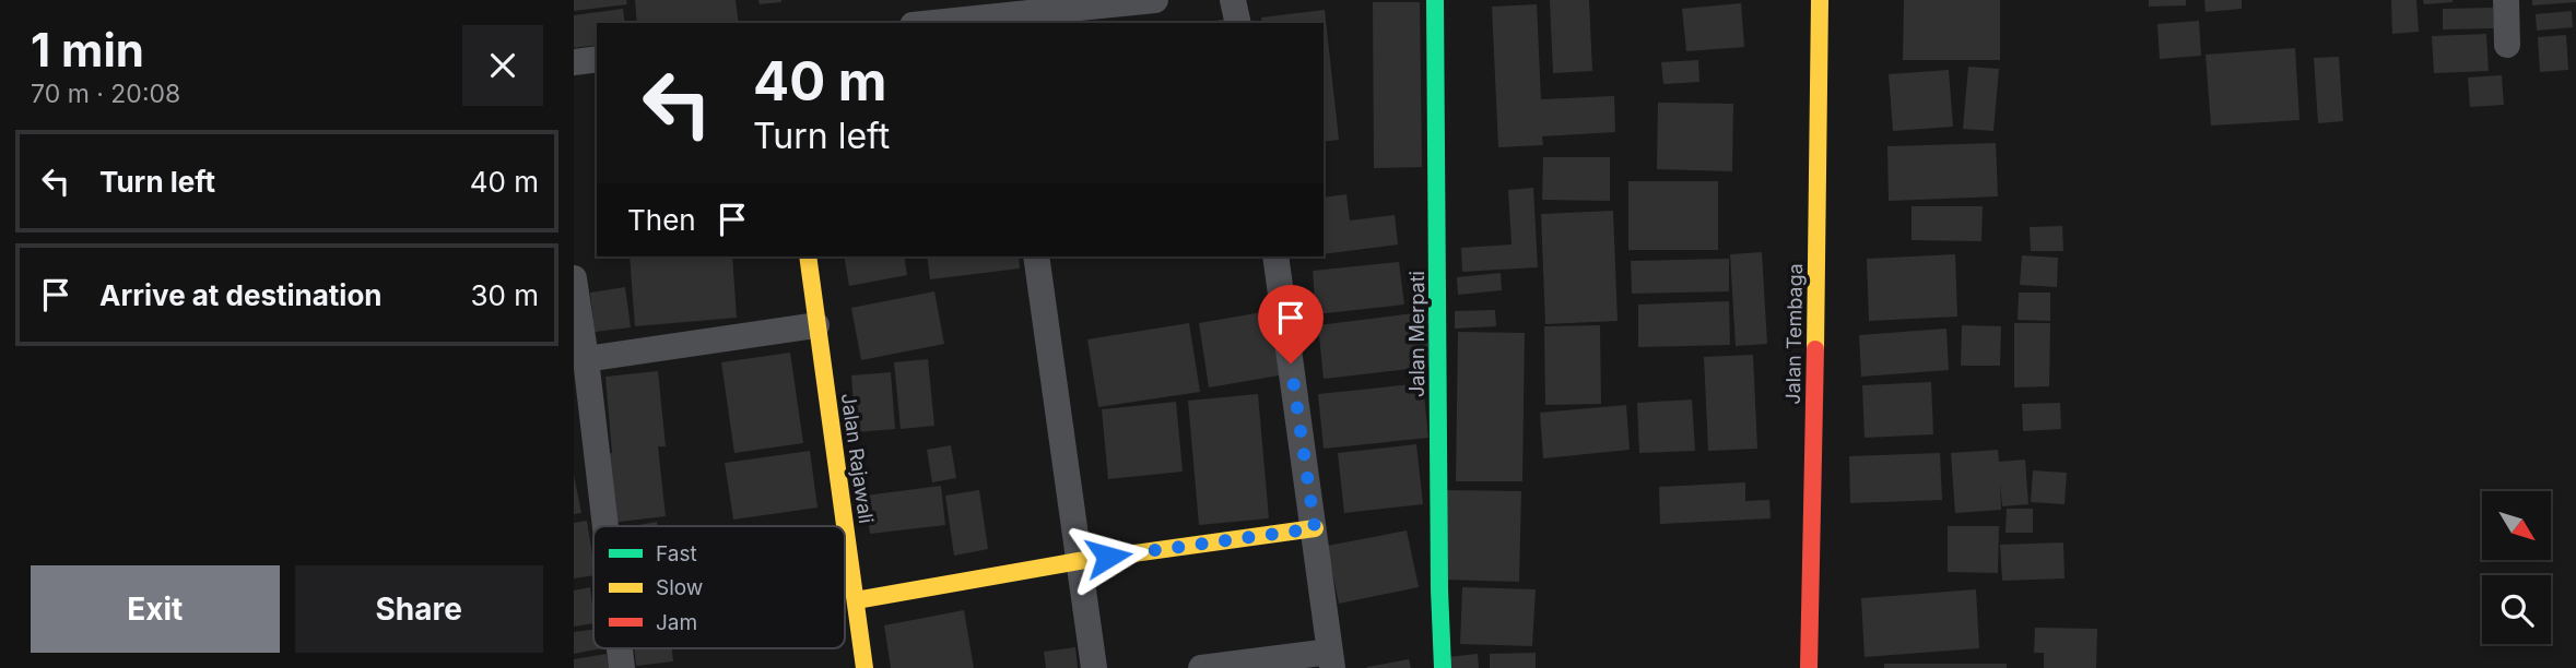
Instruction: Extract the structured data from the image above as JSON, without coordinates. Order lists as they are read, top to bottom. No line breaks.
{"streets":{"street":["Jalan Merpati","Jalan Tembaga","Jalan Rajawali"]},"legend":["Fast","Slow","Jam"],"north":"bottom right","page":{"heading":["1 min","70 m · 20:08"],"turn":["40 m","Turn left"],"list":[{"name":"Turn left","value":"40 m"},{"name":"Arrive at destination","value":"30 m"}],"then":"Then","buttons":["Exit","Share"]}}
